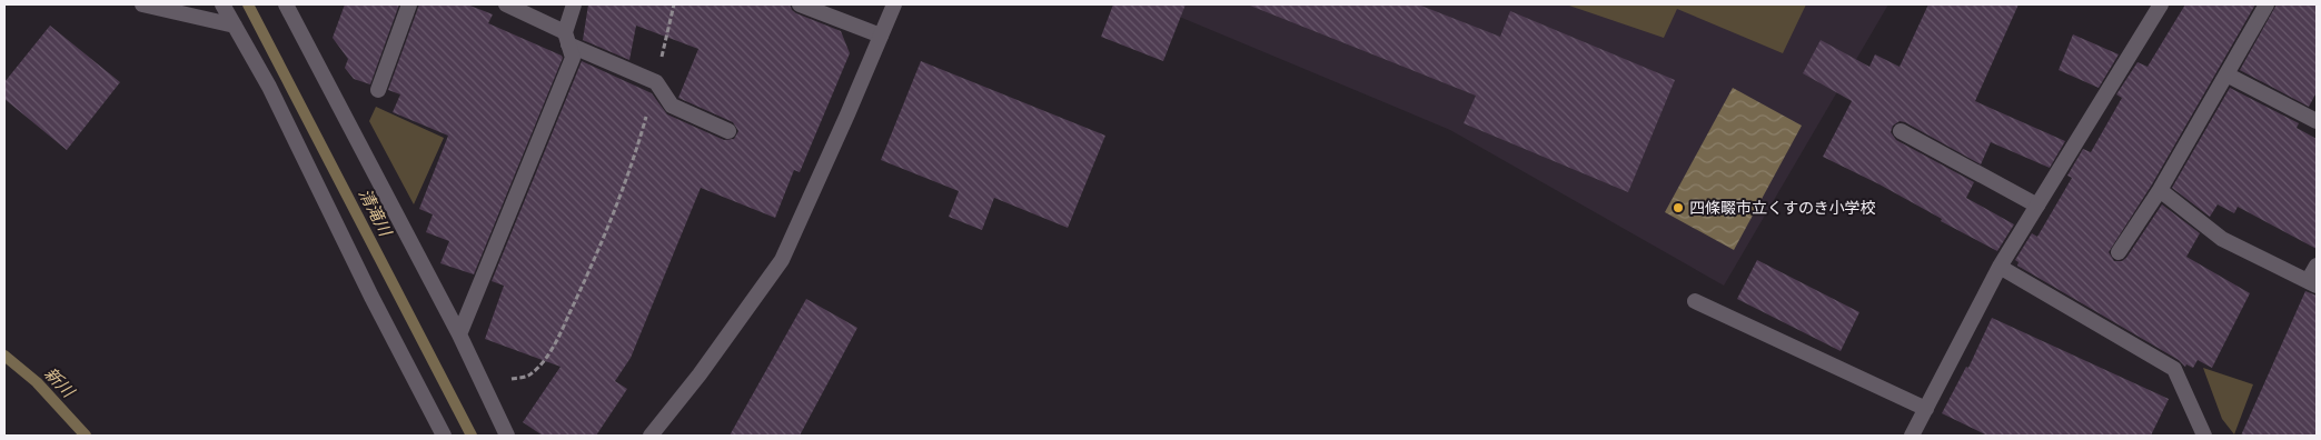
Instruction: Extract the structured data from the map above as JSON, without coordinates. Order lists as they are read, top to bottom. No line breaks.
{"water":["清滝川","新川"],"places":["四條畷市立くすのき小学校"]}
